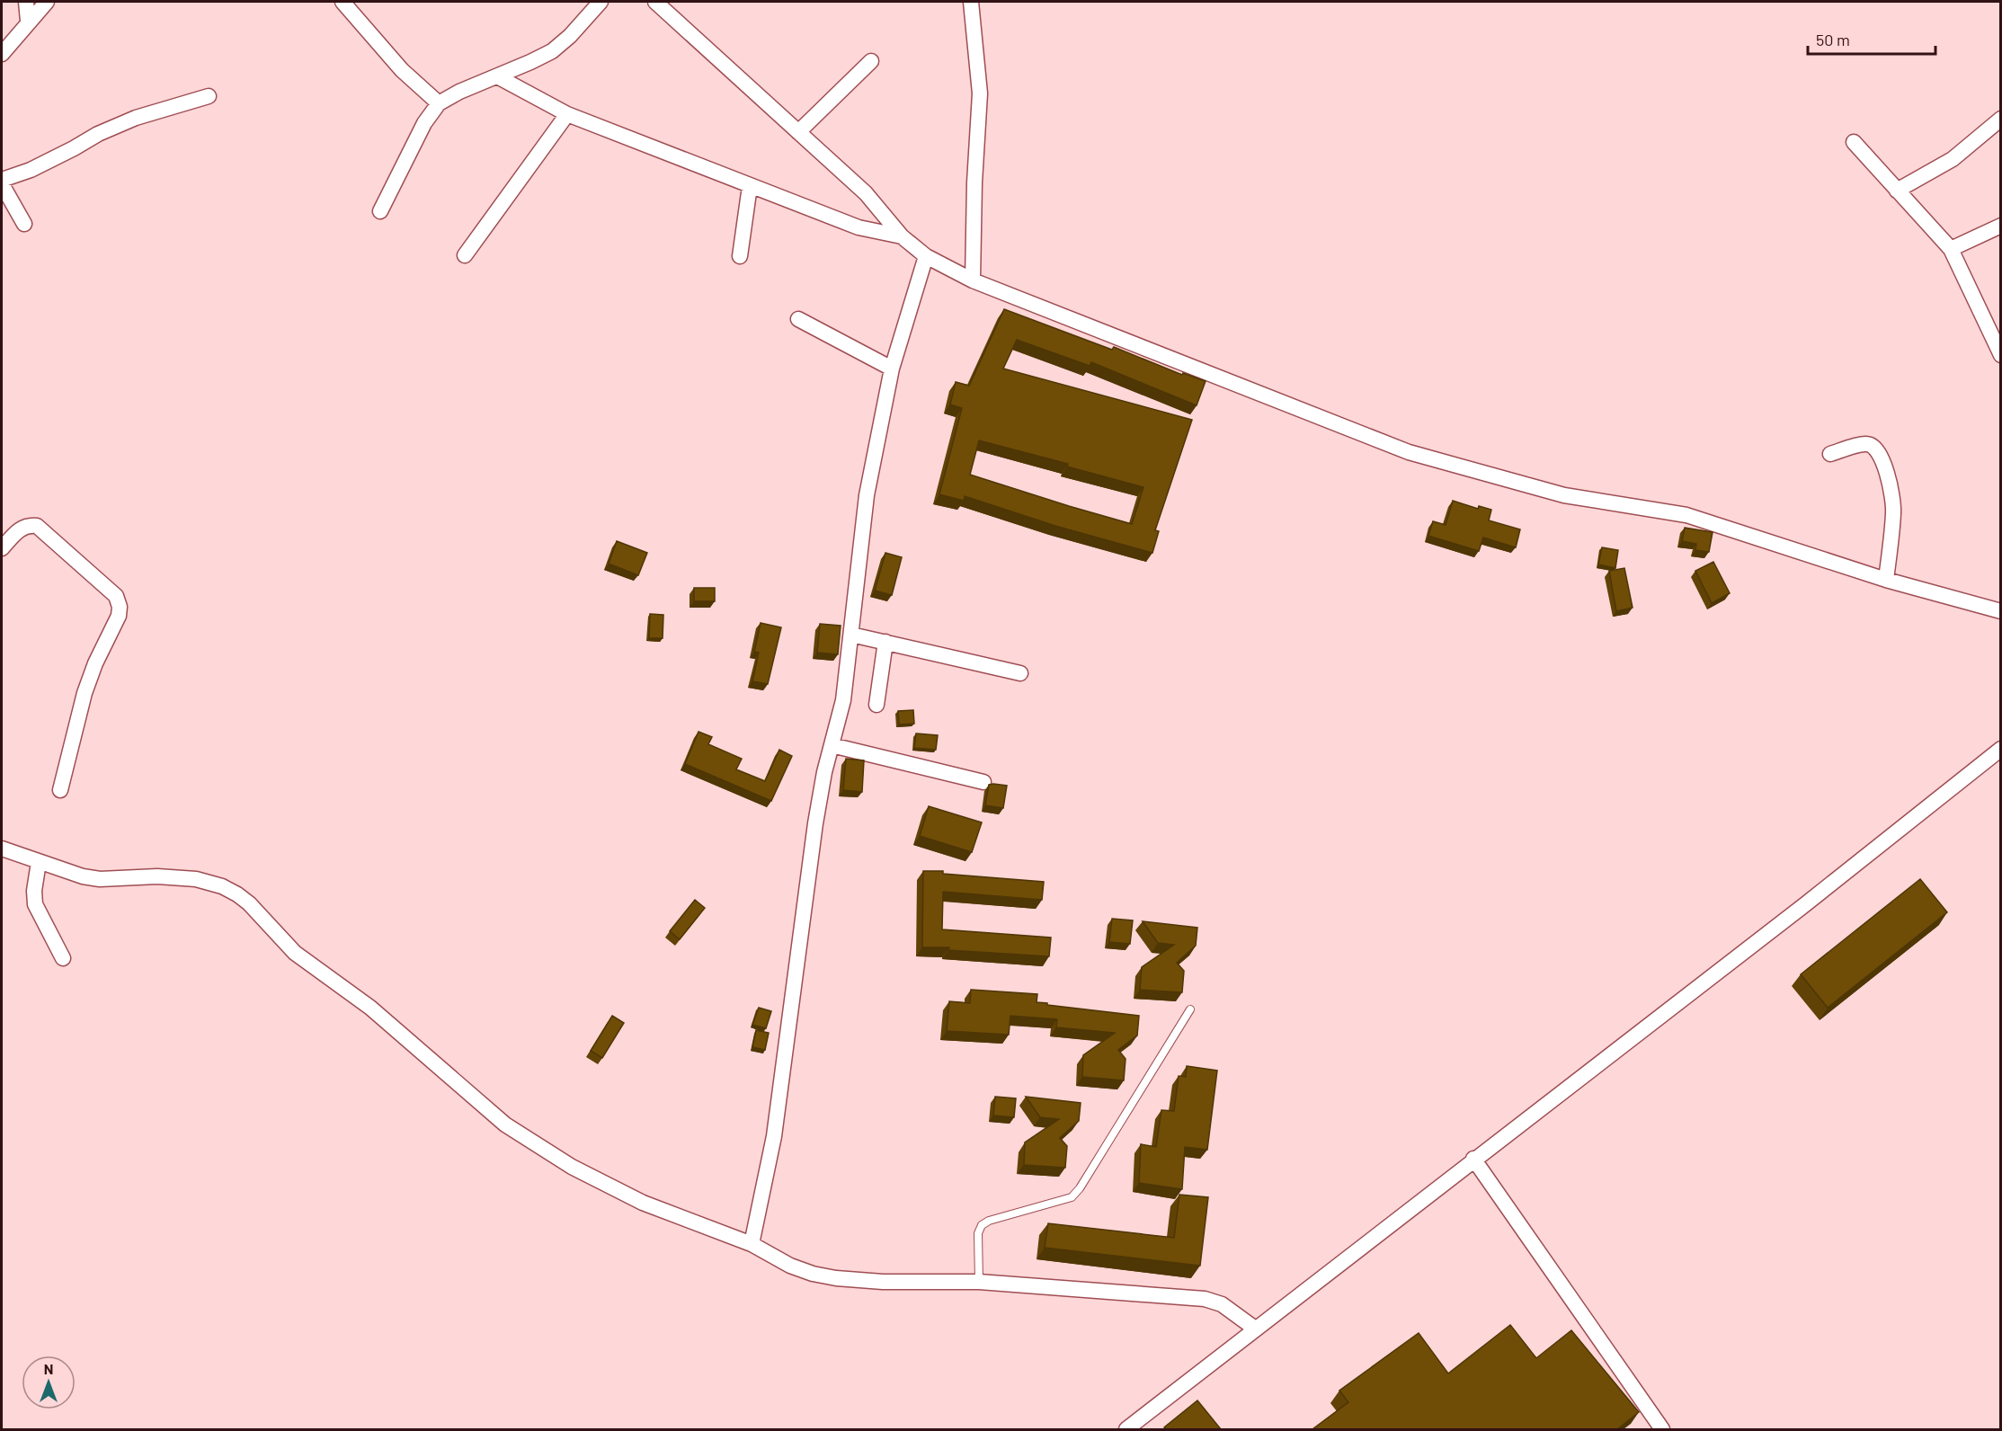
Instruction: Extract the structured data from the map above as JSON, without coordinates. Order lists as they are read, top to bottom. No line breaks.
{"scale_bar":"50 m","north":"top"}
